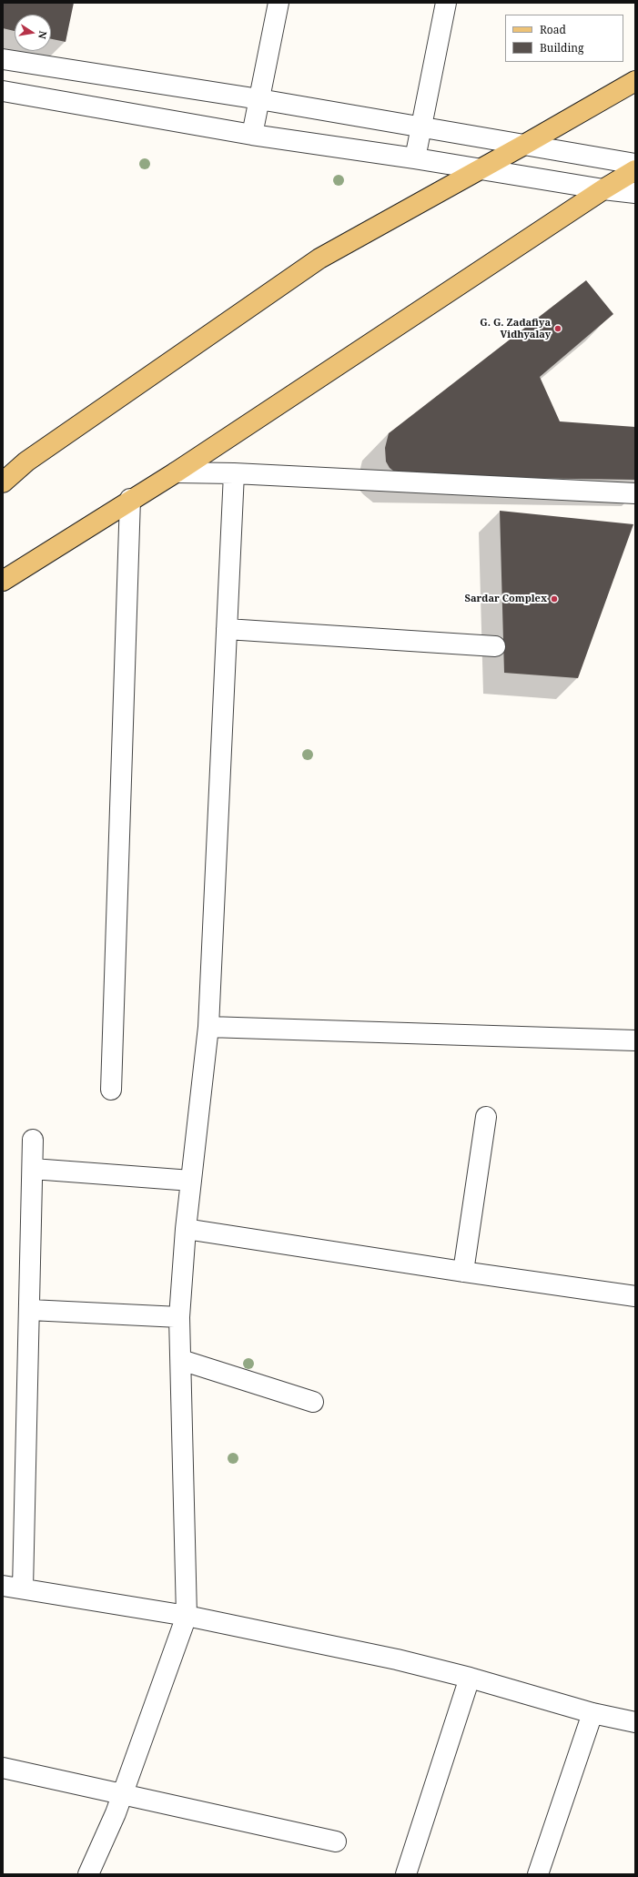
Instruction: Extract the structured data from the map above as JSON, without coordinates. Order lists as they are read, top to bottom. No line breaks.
{"places":["G. G. Zadafiya Vidhyalay","Sardar Complex"],"legend":["Road","Building"],"north":"right"}
